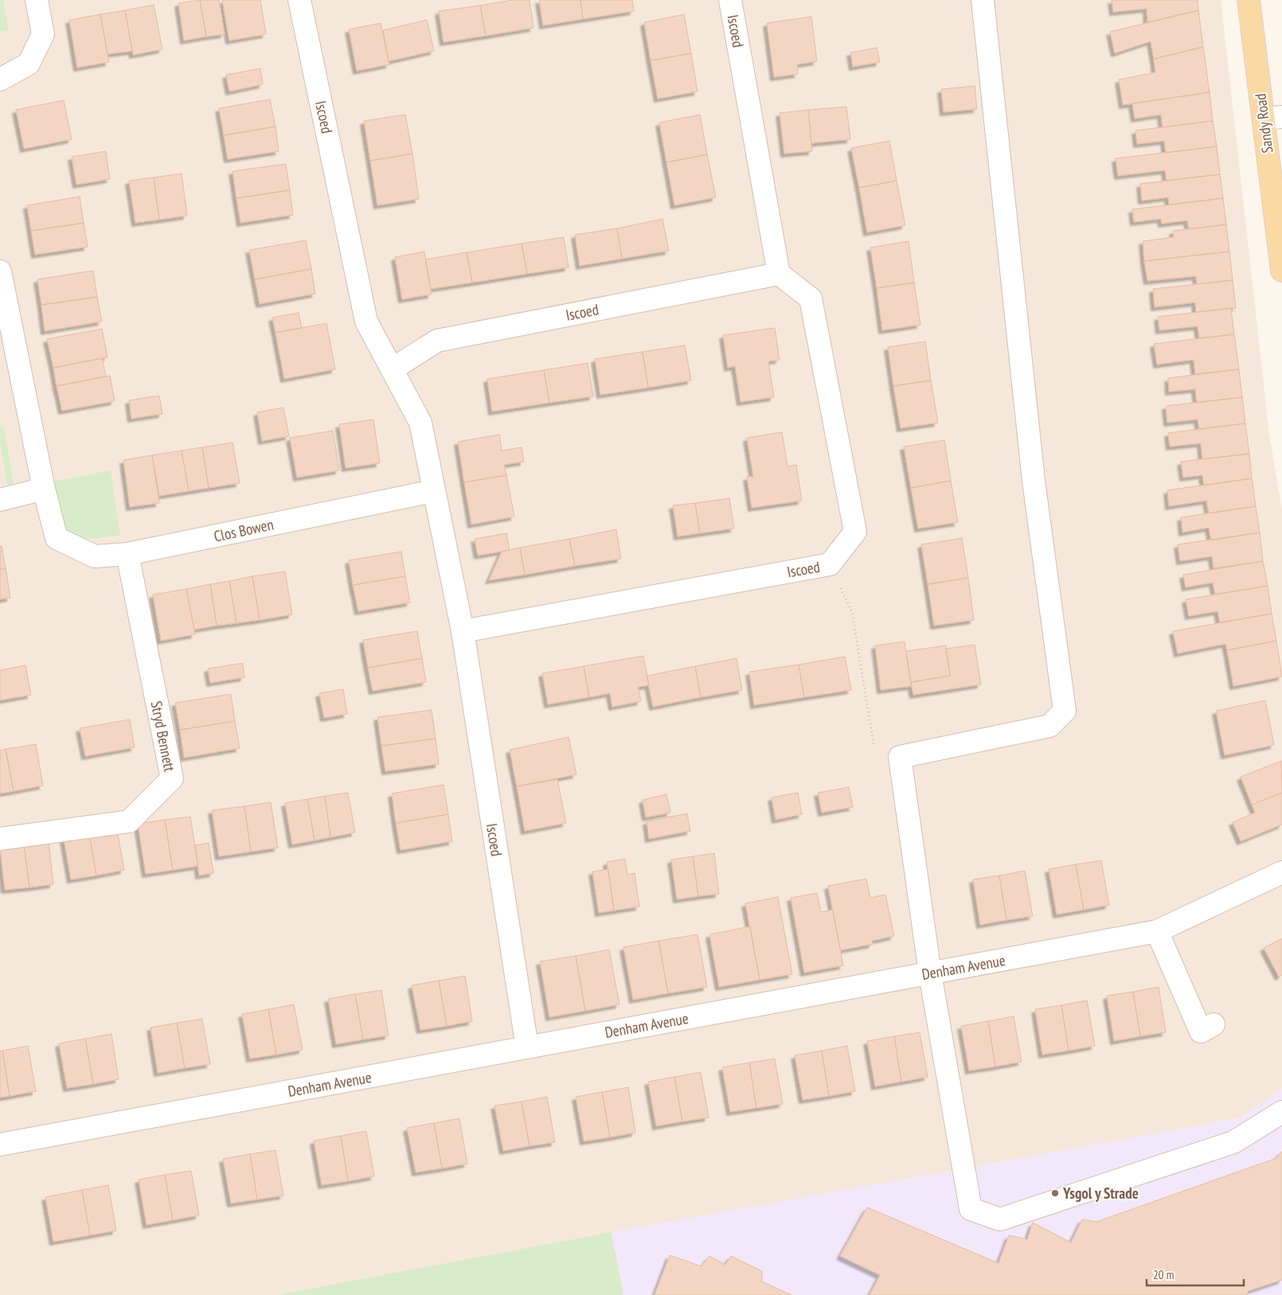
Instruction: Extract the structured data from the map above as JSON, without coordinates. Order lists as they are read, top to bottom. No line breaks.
{"streets":{"main road":["Sandy Road"],"street":["Iscoed","Clos Bowen","Stryd Bennett","Denham Avenue"]},"crossings":[["Iscoed","Clos Bowen"],["Iscoed","Denham Avenue"],["Clos Bowen","Stryd Bennett"]],"places":["Ysgol y Strade"],"scale_bar":"20 m"}
